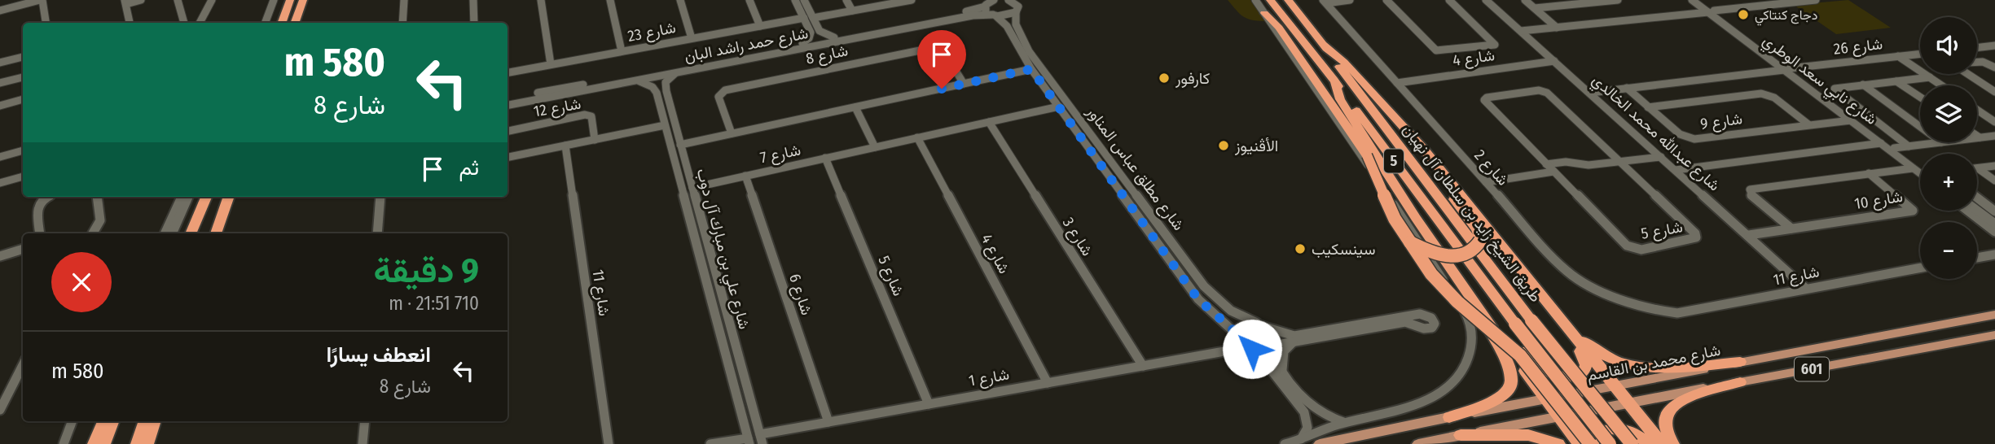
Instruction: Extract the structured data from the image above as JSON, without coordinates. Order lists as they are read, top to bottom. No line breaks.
{"streets":{"highway":["5","طريق الشيخ زايد بن سلطان آل نهيان"],"main road":["شارع محمد بن القاسم","601"],"street":["شارع 23","شارع حمد راشد البان","شارع 26","شارع 8","شارع 4","شارع نابي سعد الوطري","شارع 12","شارع 9","شارع عبدالله محمد الخالدي","شارع 7","شارع 2","شارع مطلق عباس المناور","شارع 10","شارع 5","شارع 3","شارع علي بن مبارك آل دوب","شارع 11","شارع 6","شارع 1"]},"crossings":[["شارع حمد راشد البان","شارع مطلق عباس المناور"],["شارع 26","شارع نابي سعد الوطري"],["شارع 4","شارع عبدالله محمد الخالدي"],["شارع 4","شارع 7"],["شارع 4","شارع 2"],["شارع 4","شارع 1"],["شارع نابي سعد الوطري","شارع 9"],["شارع نابي سعد الوطري","شارع 10"],["شارع عبدالله محمد الخالدي","شارع 10"],["شارع عبدالله محمد الخالدي","شارع 11"],["شارع 7","شارع مطلق عباس المناور"],["شارع 7","شارع 5"],["شارع 7","شارع 3"],["شارع 7","شارع علي بن مبارك آل دوب"],["شارع 7","شارع 6"],["شارع 2","شارع 11"],["شارع مطلق عباس المناور","شارع 1"],["شارع 5","شارع 1"],["شارع 3","شارع 1"],["شارع علي بن مبارك آل دوب","شارع 1"],["شارع 6","شارع 1"]],"places":["دجاج كنتاكي","كارفور","الأڤنيوز","سينسكيب"],"page":{"map_buttons":["+","−"],"turn":["580 m","شارع 8"],"then":"ثم","heading":["9 دقيقة","710 m · 21:51"],"list":[{"name":"انعطف يسارًا","note":"شارع 8","value":"580 m"}]}}
